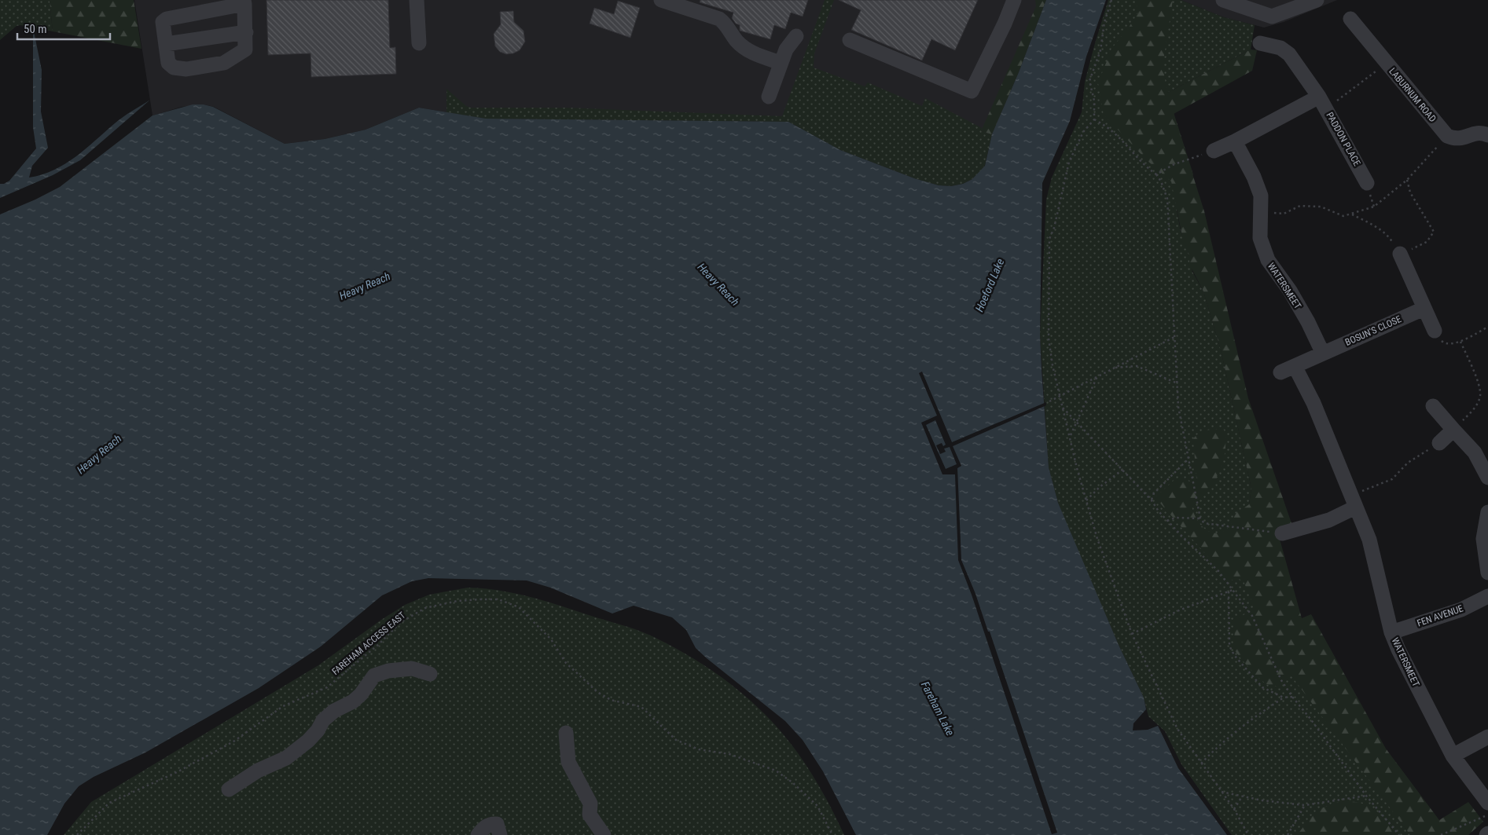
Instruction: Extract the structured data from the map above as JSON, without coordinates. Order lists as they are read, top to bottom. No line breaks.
{"streets":{"street":["LABURNUM ROAD","PADDON PLACE","WATERSMEET","BOSUN'S CLOSE","FEN AVENUE"],"path":["FAREHAM ACCESS EAST"]},"crossings":[["WATERSMEET","BOSUN'S CLOSE"],["WATERSMEET","FEN AVENUE"]],"water":["Heavy Reach","Hoeford Lake","Fareham Lake"],"scale_bar":"50 m"}
